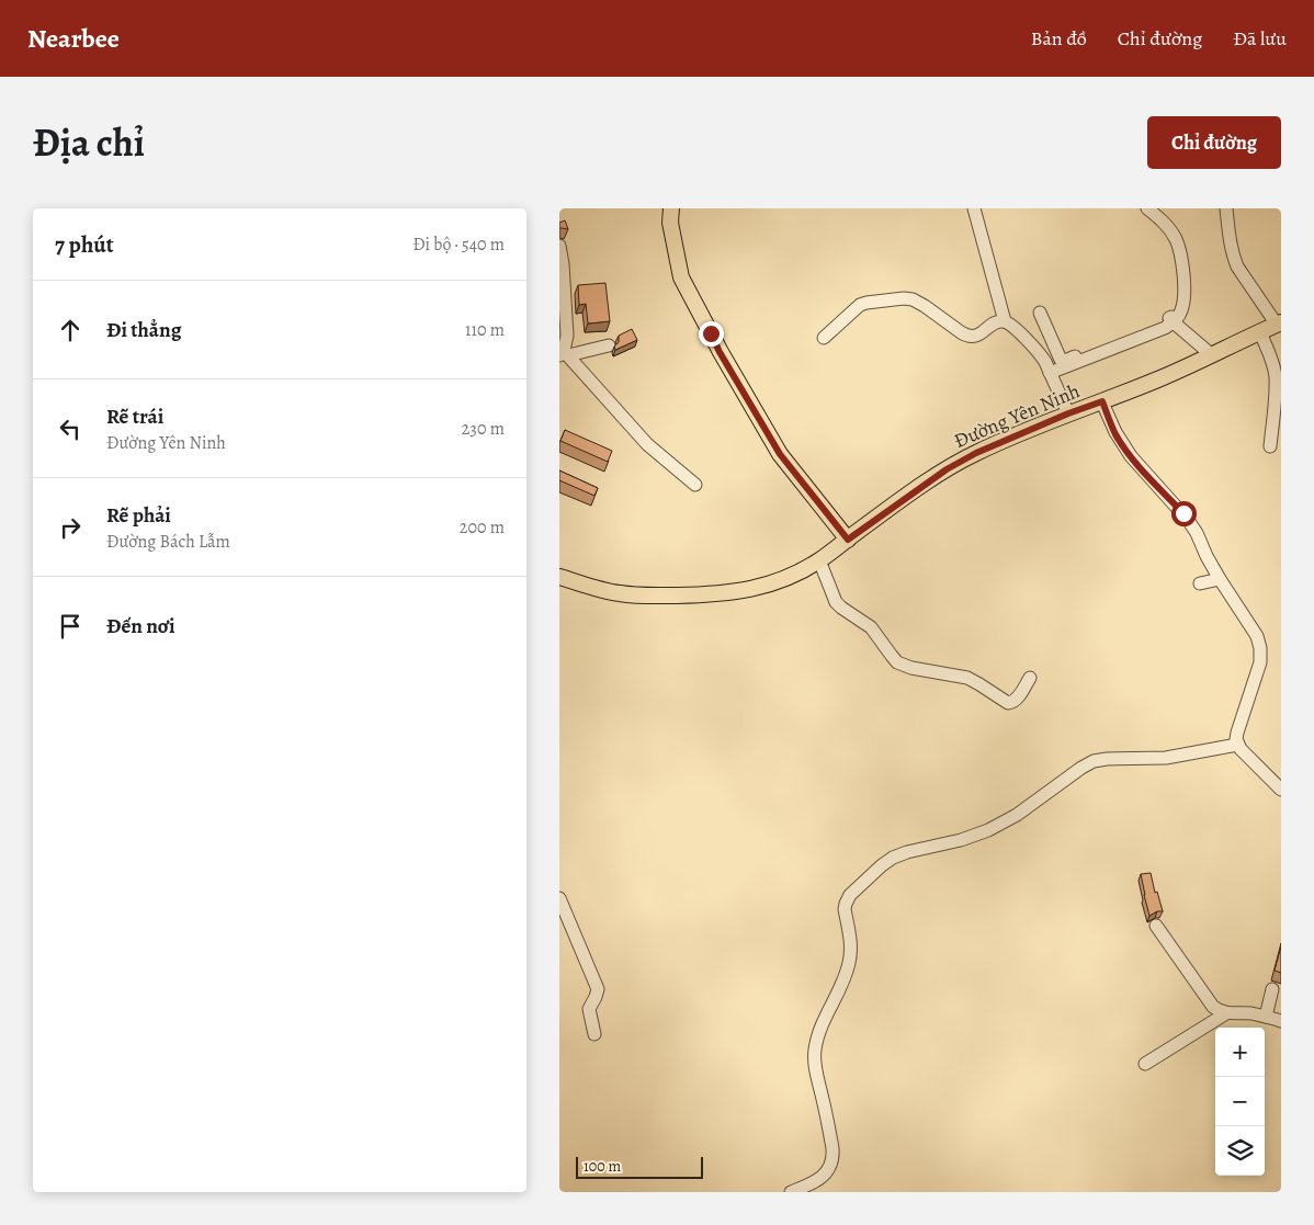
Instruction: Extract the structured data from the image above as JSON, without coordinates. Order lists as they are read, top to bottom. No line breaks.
{"streets":{"main road":["Đường Yên Ninh"]},"scale_bar":"100 m","page":{"header":"Nearbee","nav":["Bản đồ","Chỉ đường","Đã lưu"],"title":"Địa chỉ","buttons":"Chỉ đường","heading":["7 phút","Đi bộ · 540 m"],"list":[["Đi thẳng","110 m"],["Rẽ trái","Đường Yên Ninh","230 m"],["Rẽ phải","Đường Bách Lẫm","200 m"],"Đến nơi"],"map_buttons":["+","−"],"scale":"100 m"}}
